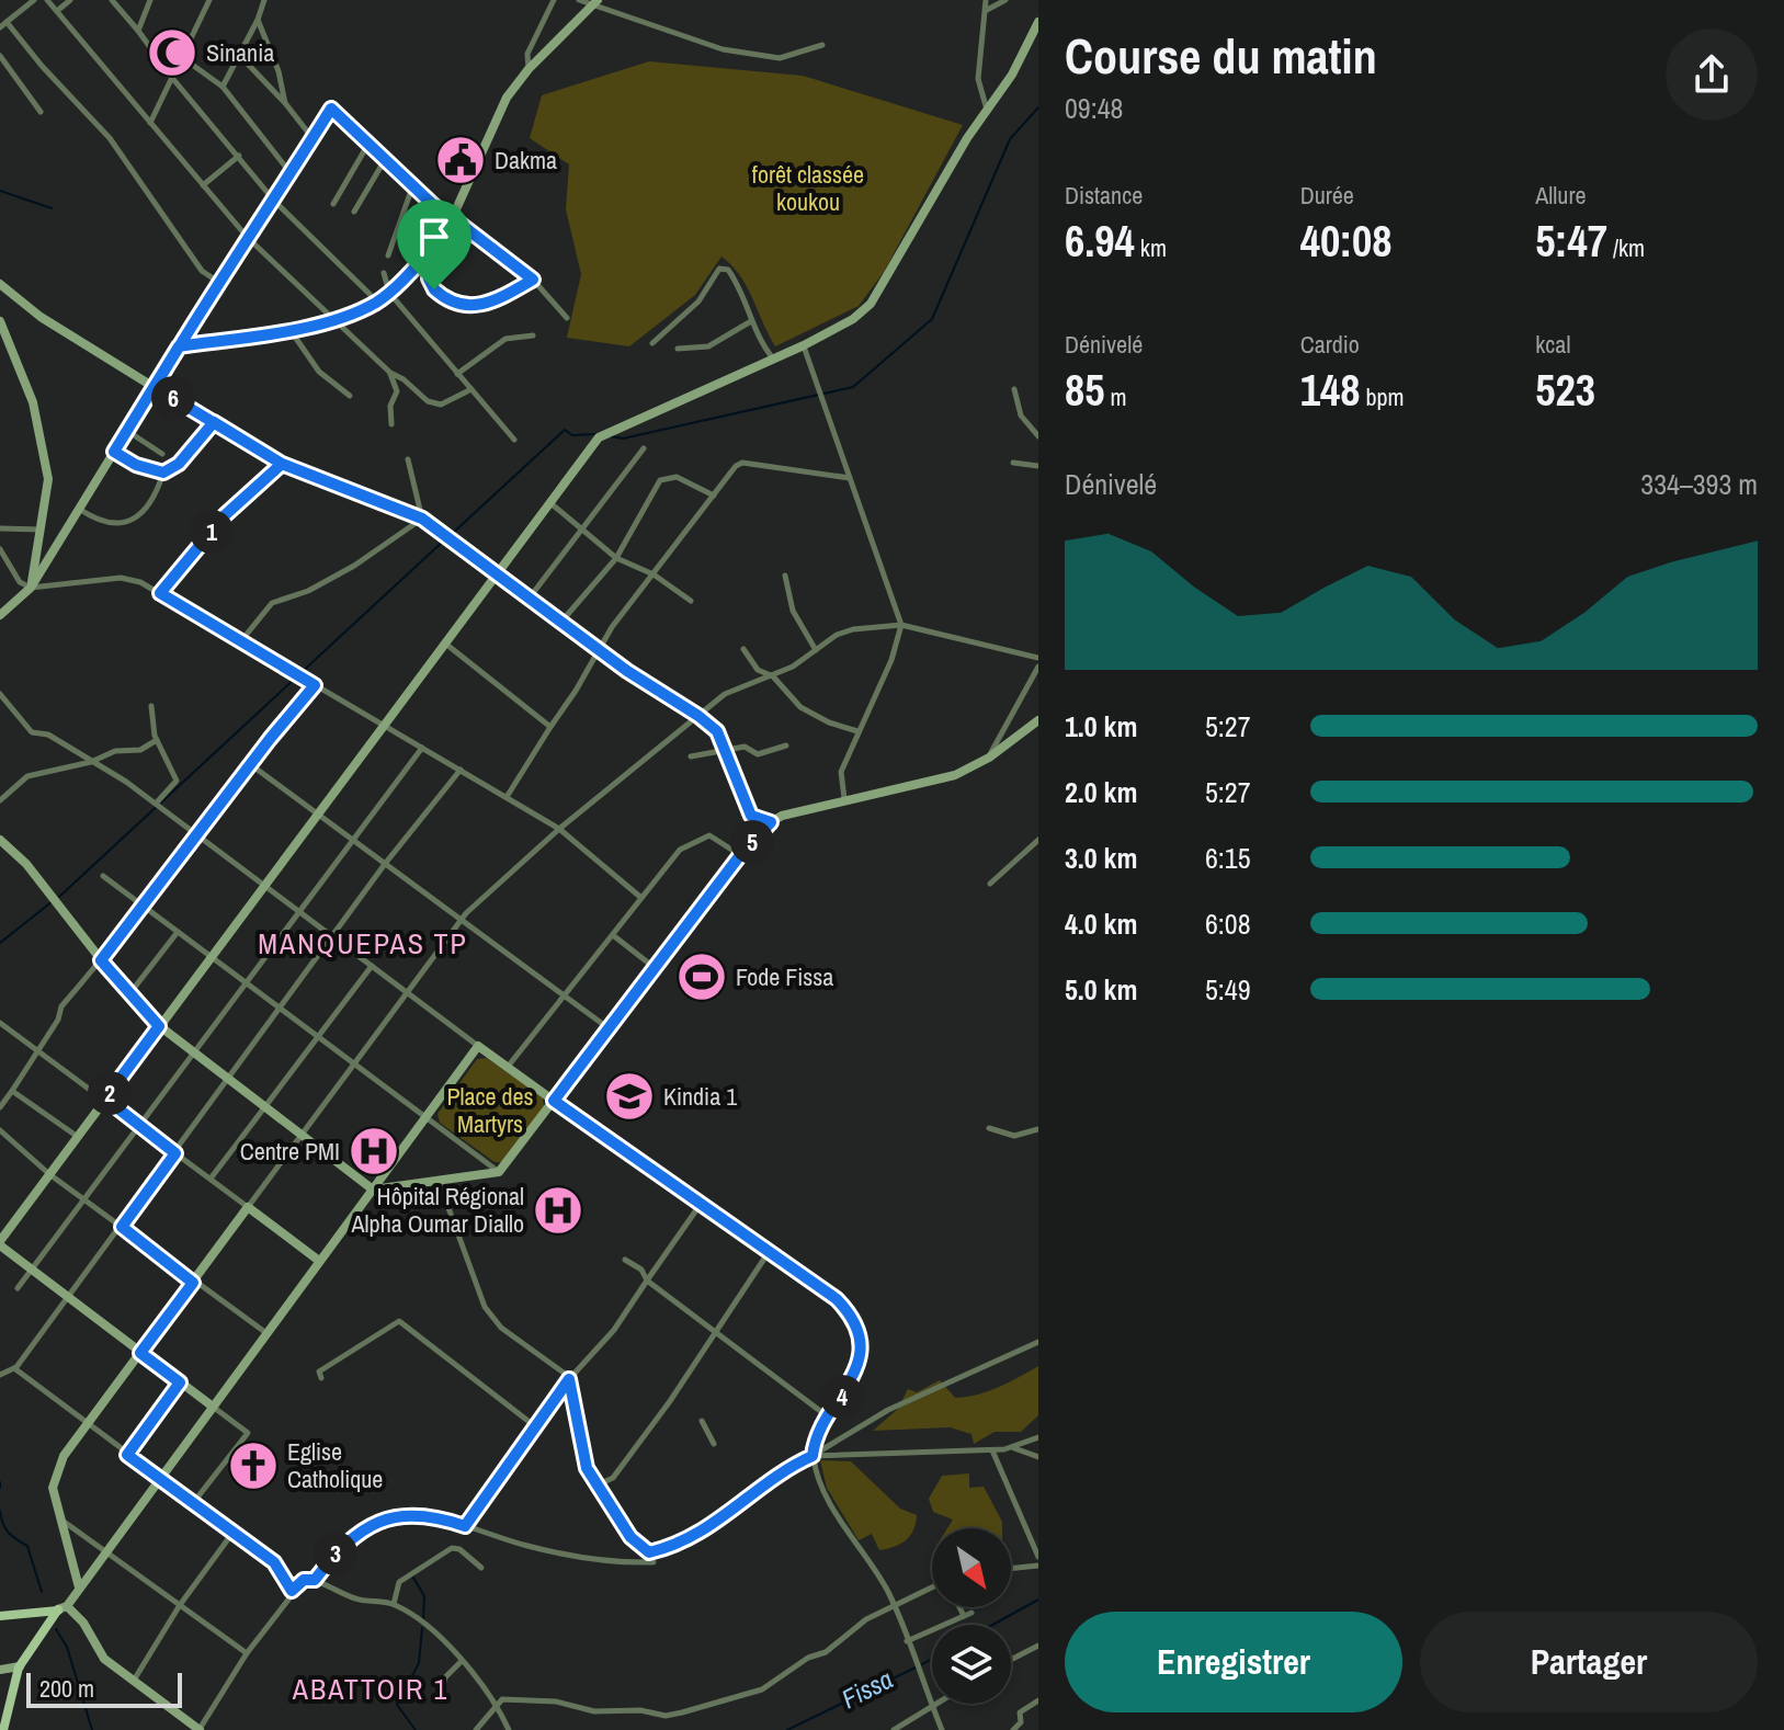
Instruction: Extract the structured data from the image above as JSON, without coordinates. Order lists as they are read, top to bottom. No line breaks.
{"districts":["MANQUEPAS TP","ABATTOIR 1"],"water":["Fissa"],"parks":["forêt classée koukou","Place des Martyrs"],"places":{"mosque":["Sinania"],"public building":["Dakma"],"sports":["Fode Fissa"],"school or university":["Kindia 1"],"hospital":["Centre PMI","Hôpital Régional Alpha Oumar Diallo"],"church":["Eglise Catholique"]},"scale_bar":"200 m","north":"bottom right","page":{"heading":["Course du matin","09:48"],"stats":[["Distance","6.94 km"],["Durée","40:08"],["Allure","5:47 /km"],["Dénivelé","85 m"],["Cardio","148 bpm"],["kcal","523"]],"pins":["6","1","5","2","4","3"],"chart":["Dénivelé","334–393 m"],"list":[{"name":"1.0 km","note":"5:27"},{"name":"2.0 km","note":"5:27"},{"name":"3.0 km","note":"6:15"},{"name":"4.0 km","note":"6:08"},{"name":"5.0 km","note":"5:49"}],"buttons":["Enregistrer","Partager"],"scale":"200 m"}}
